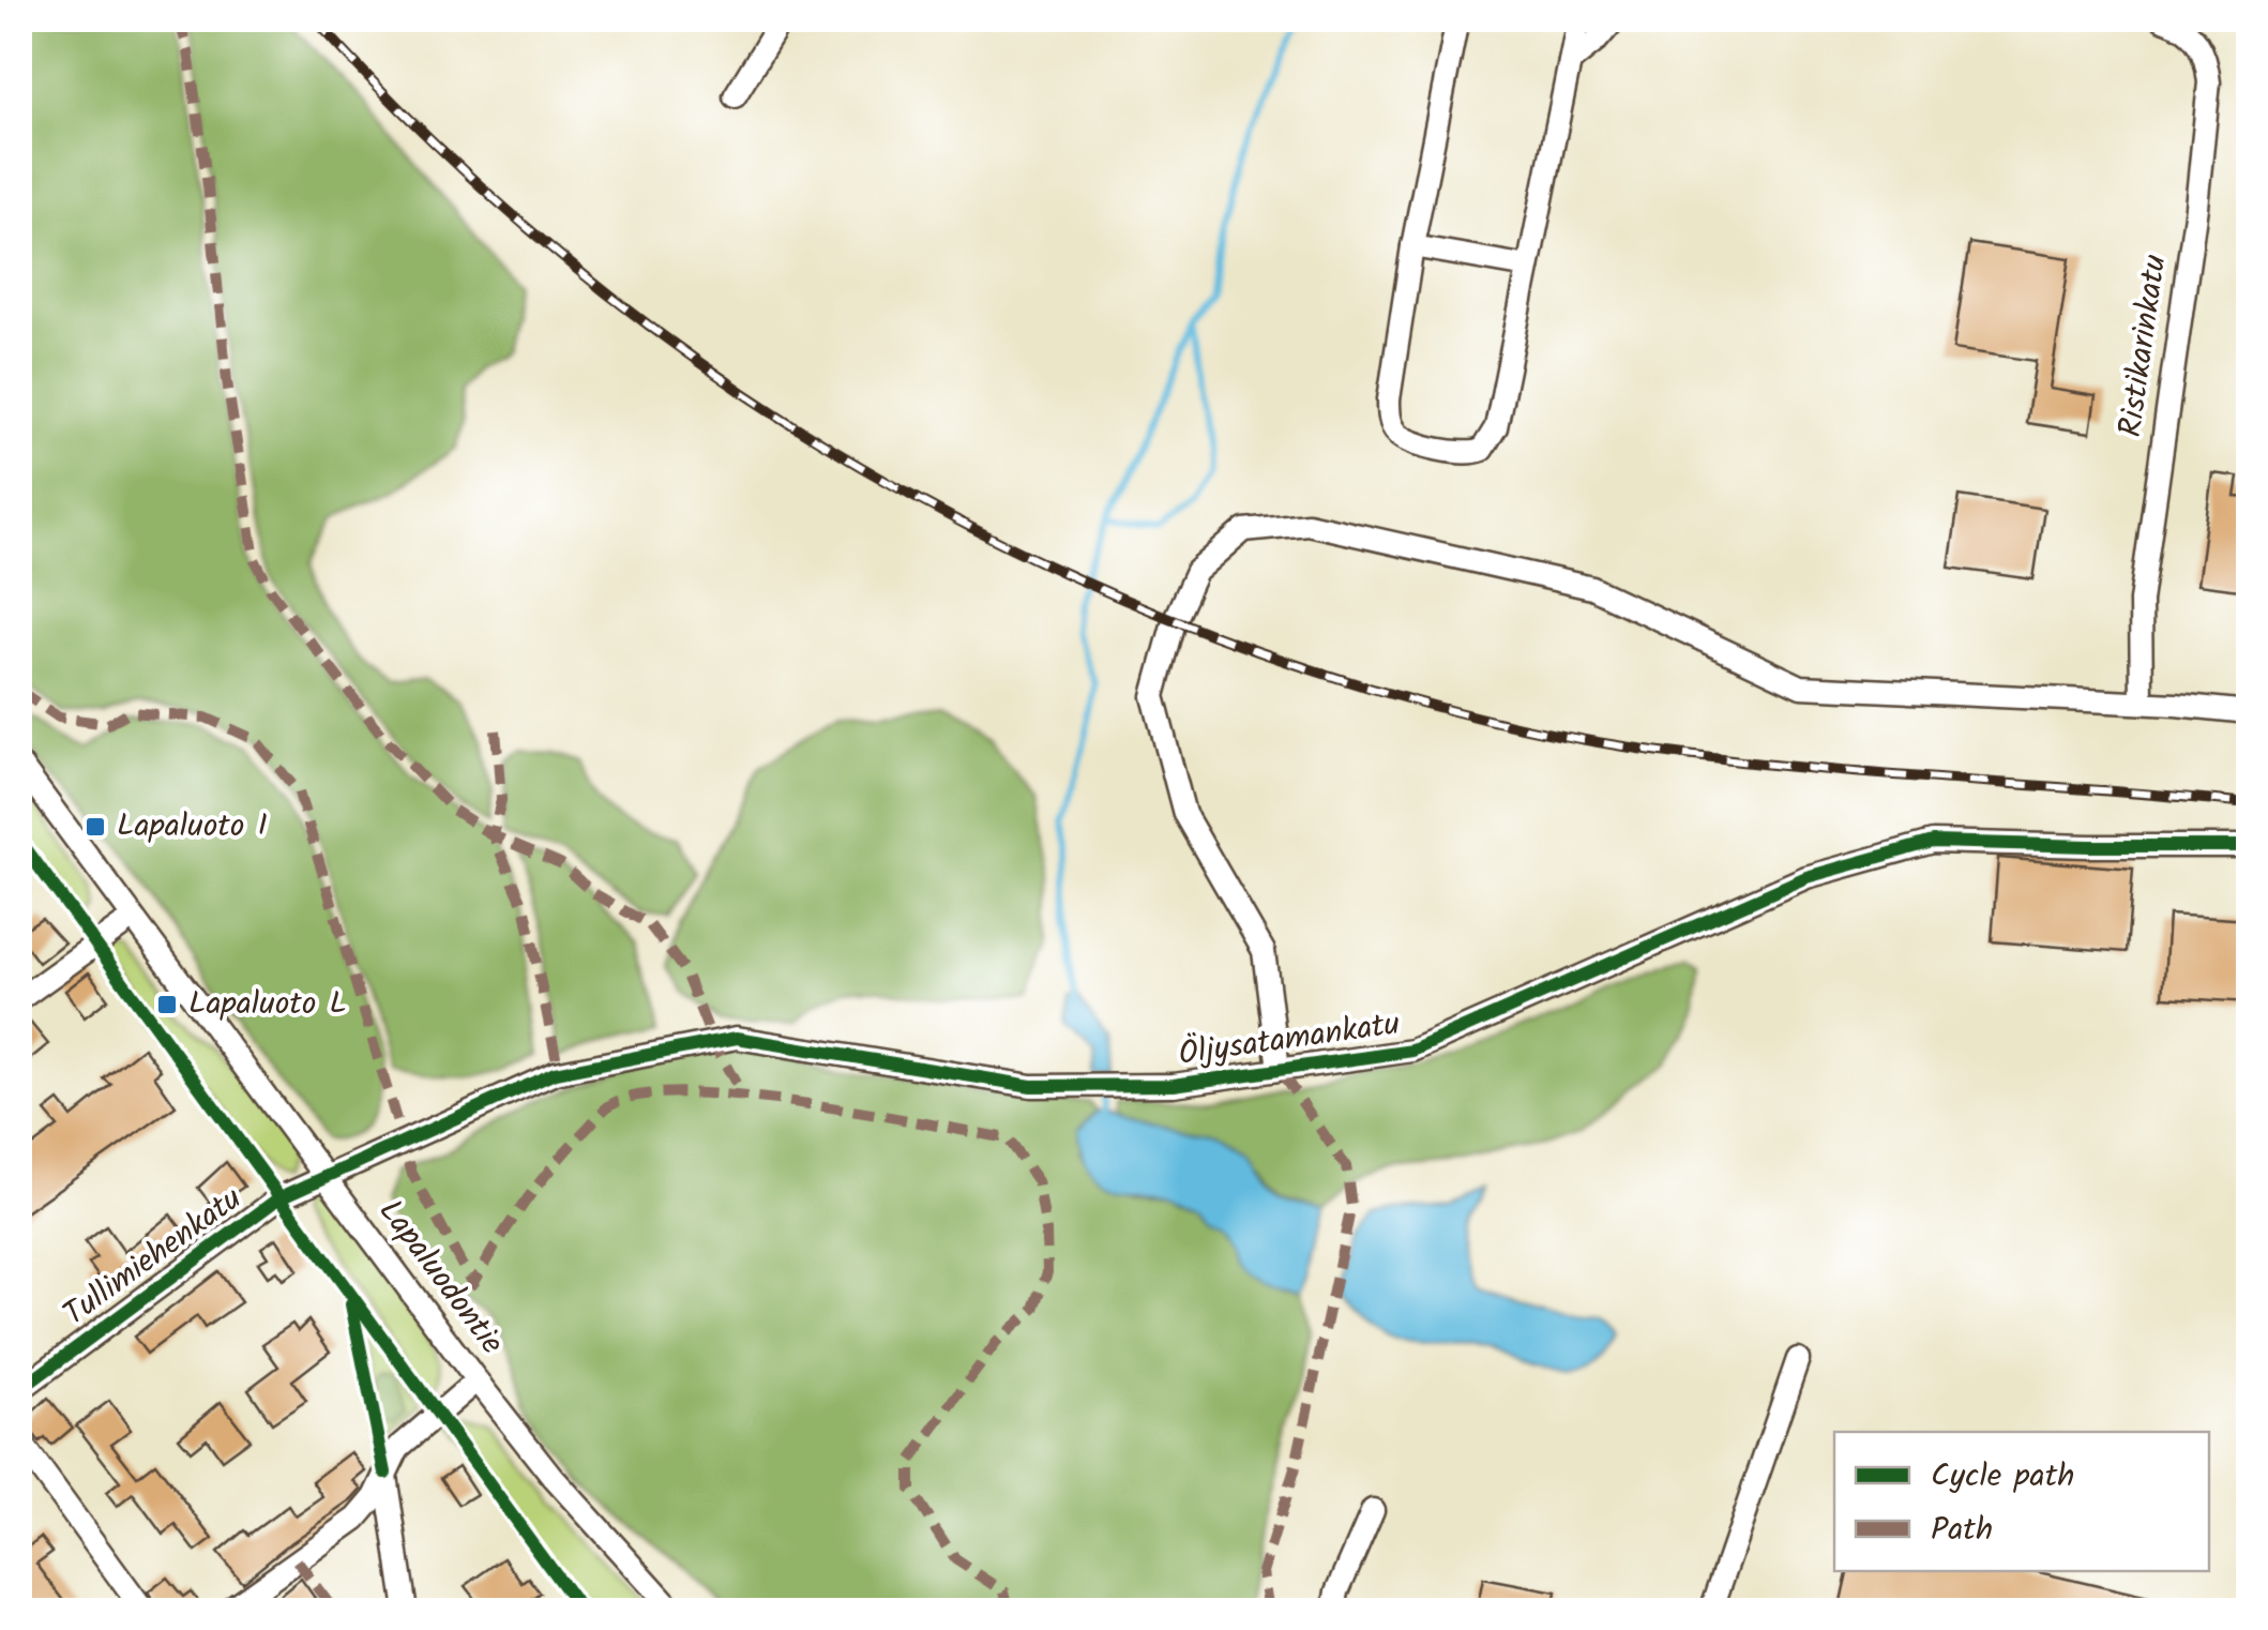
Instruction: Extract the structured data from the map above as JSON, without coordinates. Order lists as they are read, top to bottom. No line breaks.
{"streets":{"street":["Ristikarinkatu","Öljysatamankatu","Tullimiehenkatu","Lapaluodontie"]},"crossings":[["Öljysatamankatu","Tullimiehenkatu"],["Öljysatamankatu","Lapaluodontie"],["Tullimiehenkatu","Lapaluodontie"]],"places":{"transit":["Lapaluoto I","Lapaluoto L"]},"legend":["Cycle path","Path"]}
